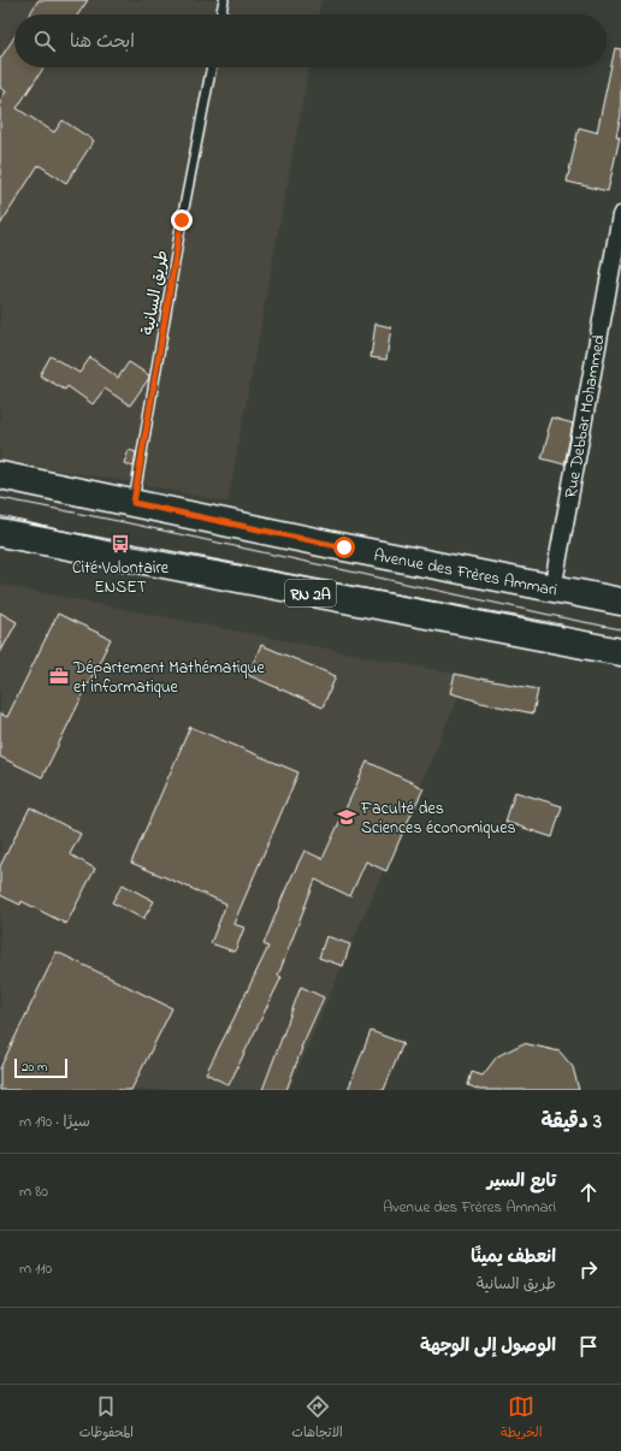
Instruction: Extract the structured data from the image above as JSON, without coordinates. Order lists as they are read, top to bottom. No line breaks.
{"streets":{"main road":["Avenue des Frères Ammari","RN 2A"],"street":["Rue Debbar Mohammed"],"lane":["طريق السانية"]},"crossings":[["طريق السانية","Avenue des Frères Ammari"],["Rue Debbar Mohammed","Avenue des Frères Ammari"]],"places":{"bus stop":["Cité Volontaire ENSET"],"office":["Département Mathématique et informatique"],"school or university":["Faculté des Sciences économiques"]},"scale_bar":"20 m","page":{"search":"ابحث هنا","scale":"20 m","heading":["3 دقيقة","سيرًا · 190 m"],"list":[["تابع السير","Avenue des Frères Ammari","80 m"],["انعطف يمينًا","طريق السانية","110 m"],"الوصول إلى الوجهة"],"nav":["الخريطة","الاتجاهات","المحفوظات"]}}
